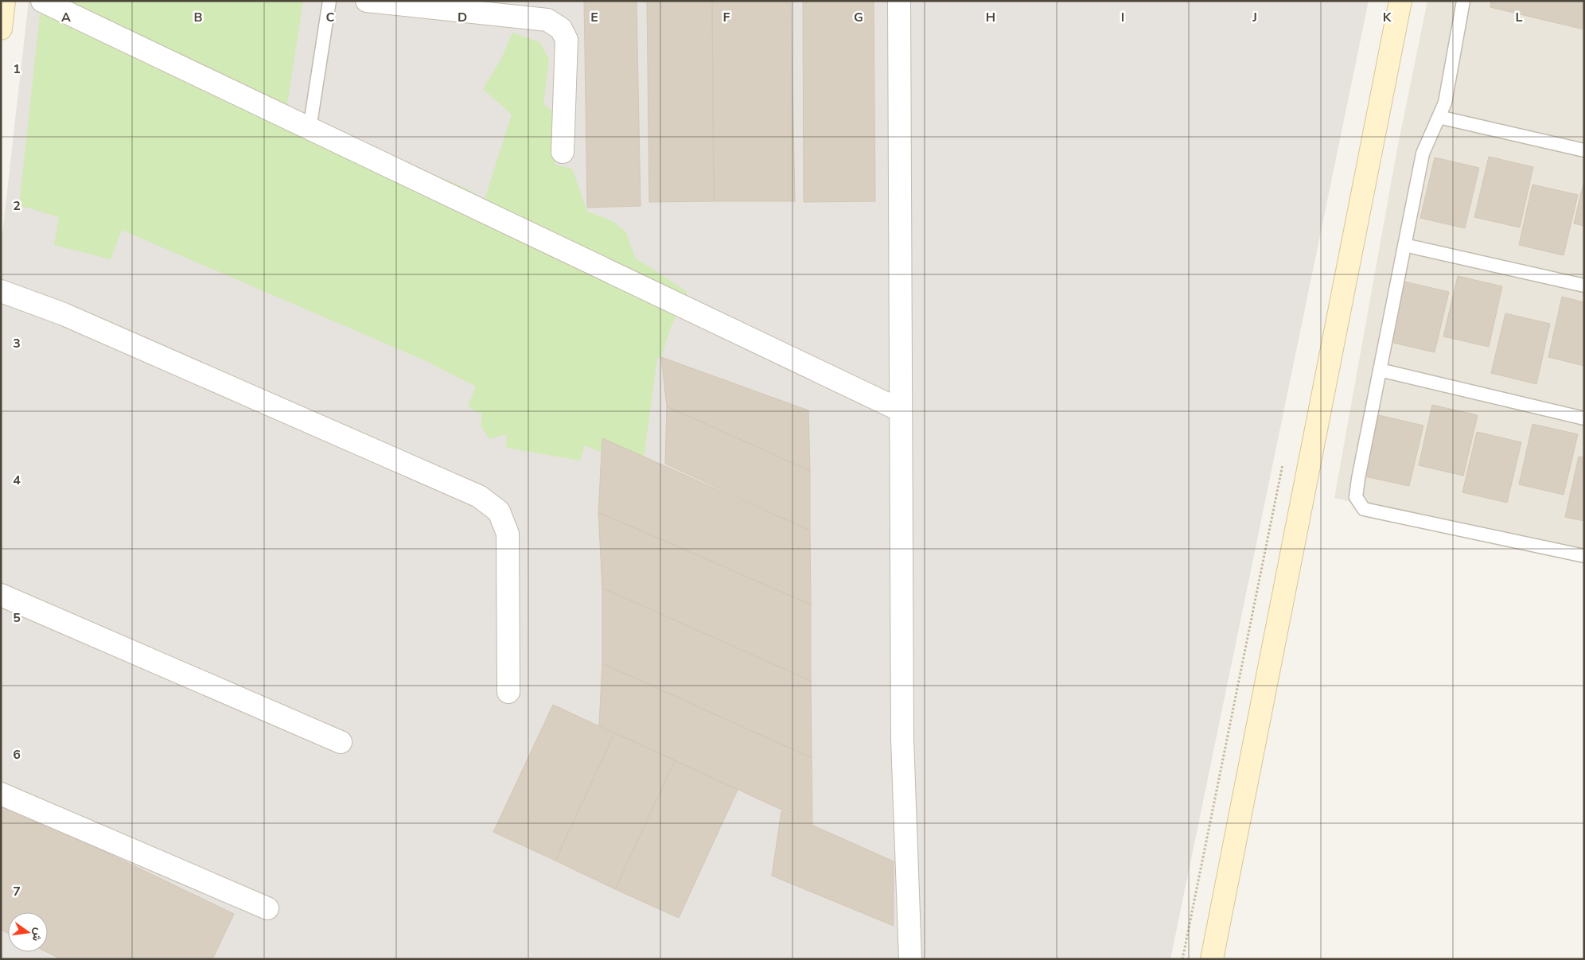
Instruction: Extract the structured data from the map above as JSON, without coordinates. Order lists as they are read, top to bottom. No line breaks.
{"north":"right","grid":{"columns":["A","B","C","D","E","F","G","H","I","J","K","L"],"rows":["1","2","3","4","5","6","7"]}}
